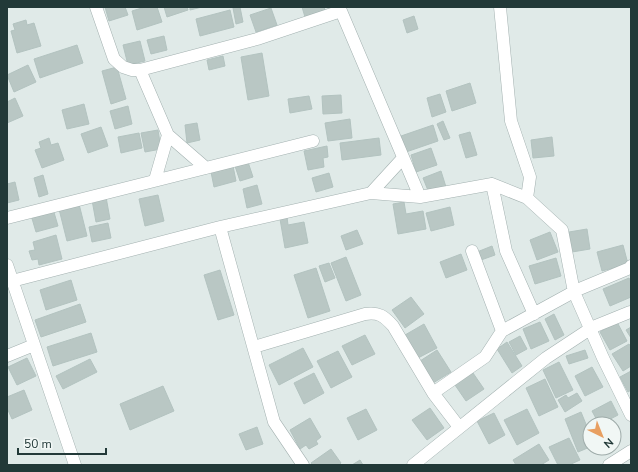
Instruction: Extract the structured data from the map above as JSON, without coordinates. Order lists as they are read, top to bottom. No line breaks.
{"scale_bar":"50 m","north":"bottom right"}
